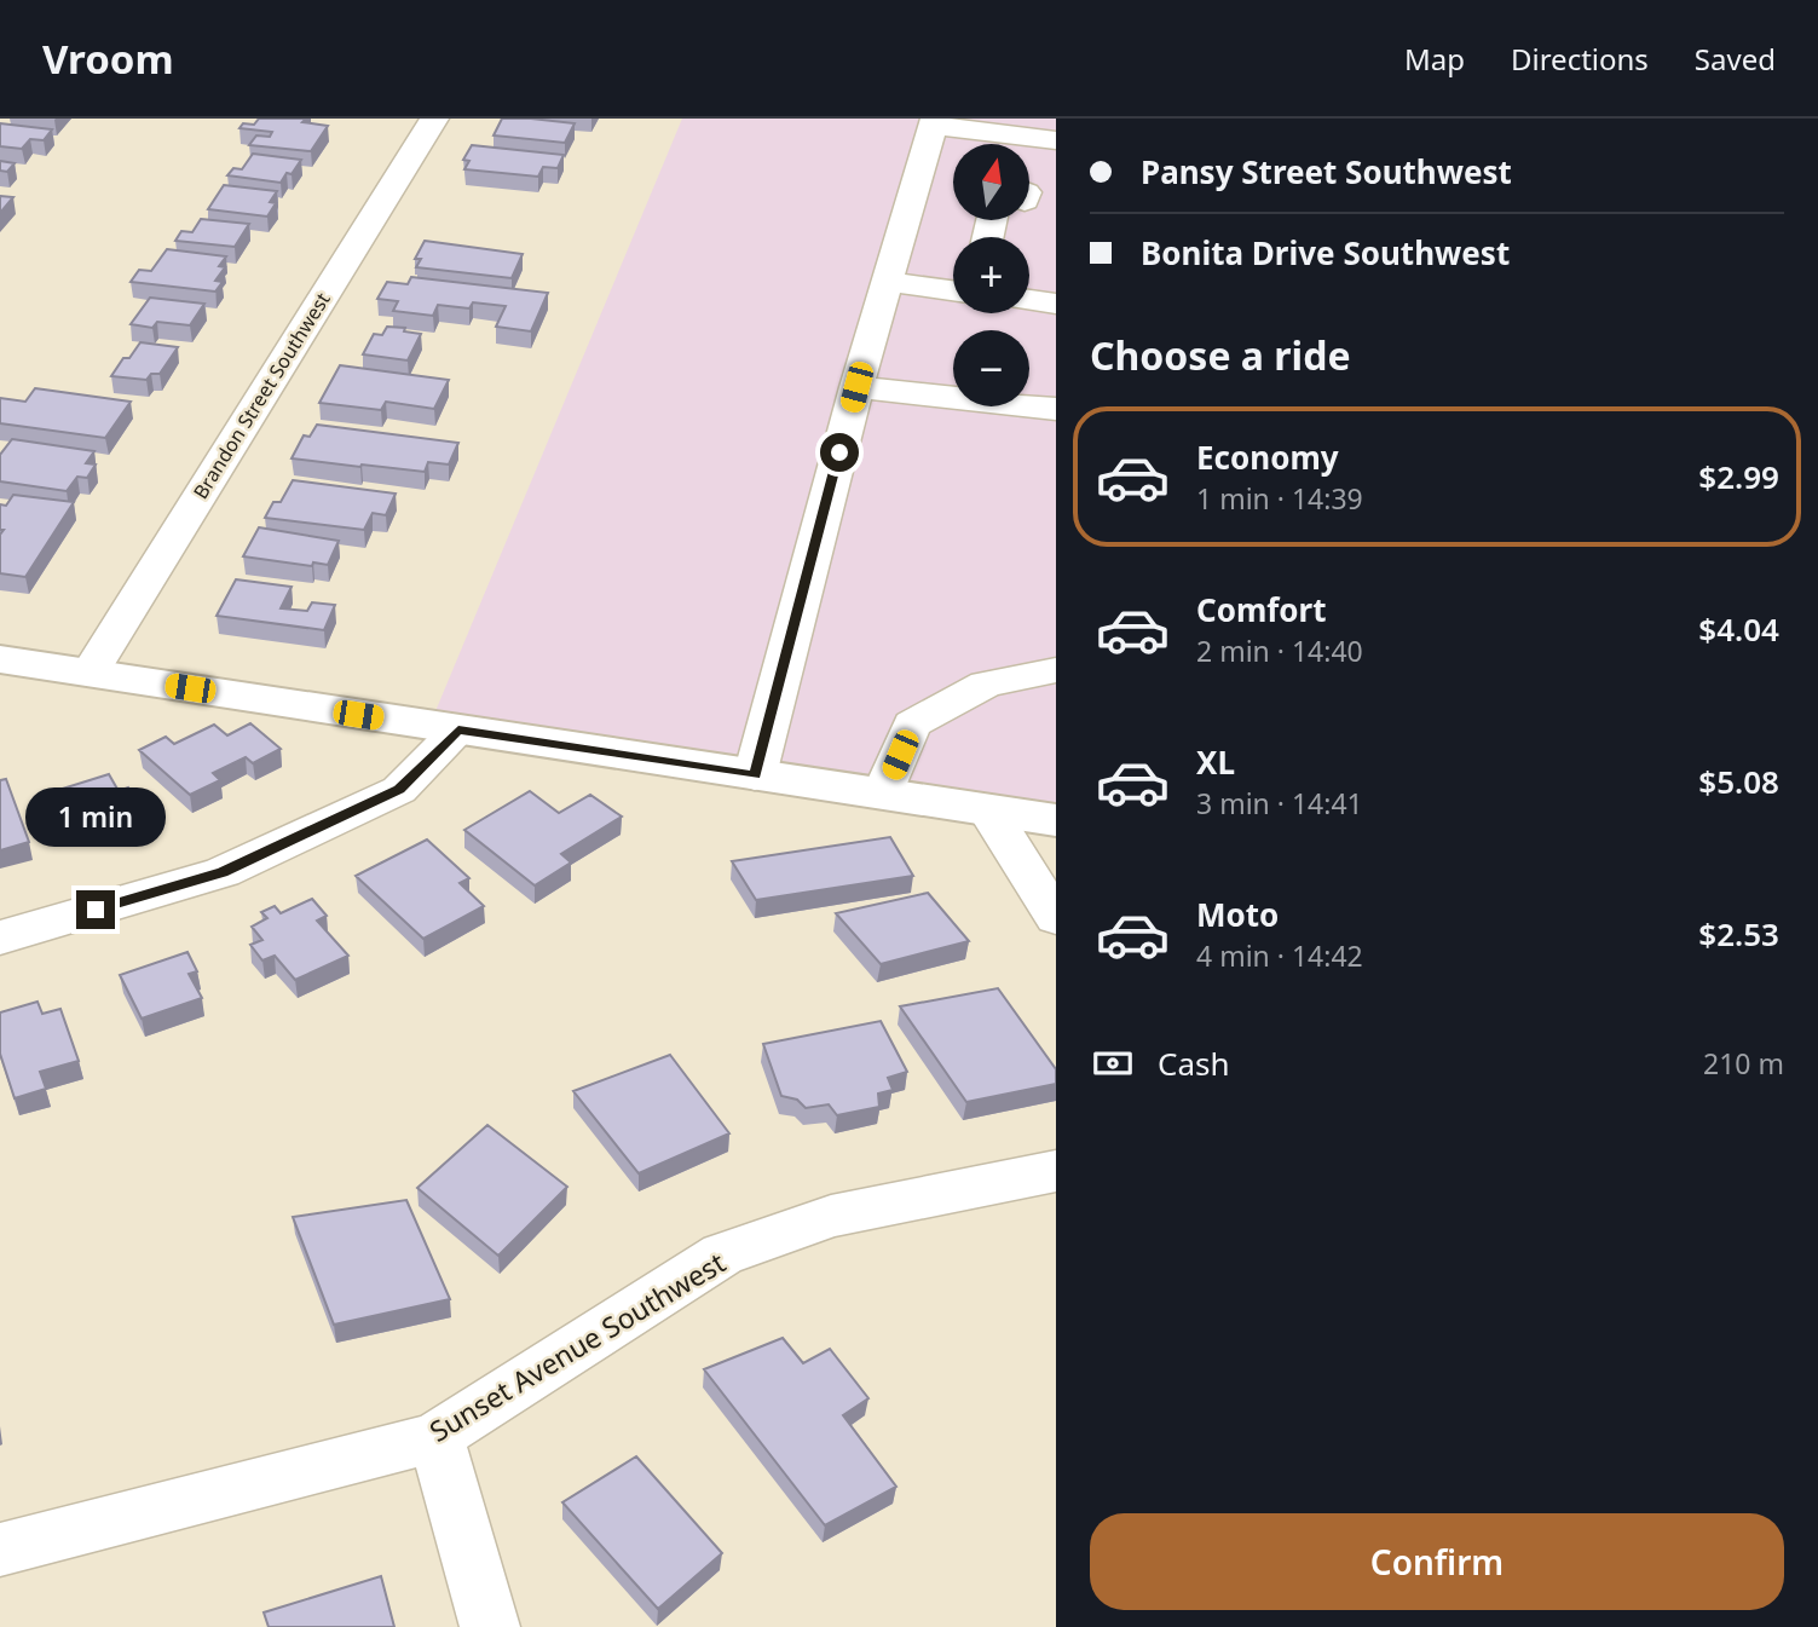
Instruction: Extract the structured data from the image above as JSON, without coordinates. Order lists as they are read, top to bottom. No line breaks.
{"streets":{"street":["Brandon Street Southwest","Sunset Avenue Southwest"]},"north":"top","page":{"header":"Vroom","nav":["Map","Directions","Saved"],"banner":["Pansy Street Southwest","Bonita Drive Southwest"],"map_buttons":["+","−"],"heading":"Choose a ride","list":[{"name":"Economy","note":"1 min · 14:39","value":"$2.99"},{"name":"Comfort","note":"2 min · 14:40","value":"$4.04"},{"name":"XL","note":"3 min · 14:41","value":"$5.08"},{"name":"Moto","note":"4 min · 14:42","value":"$2.53"}],"bubble":"1 min","pay":["Cash","210 m"],"buttons":"Confirm"}}
